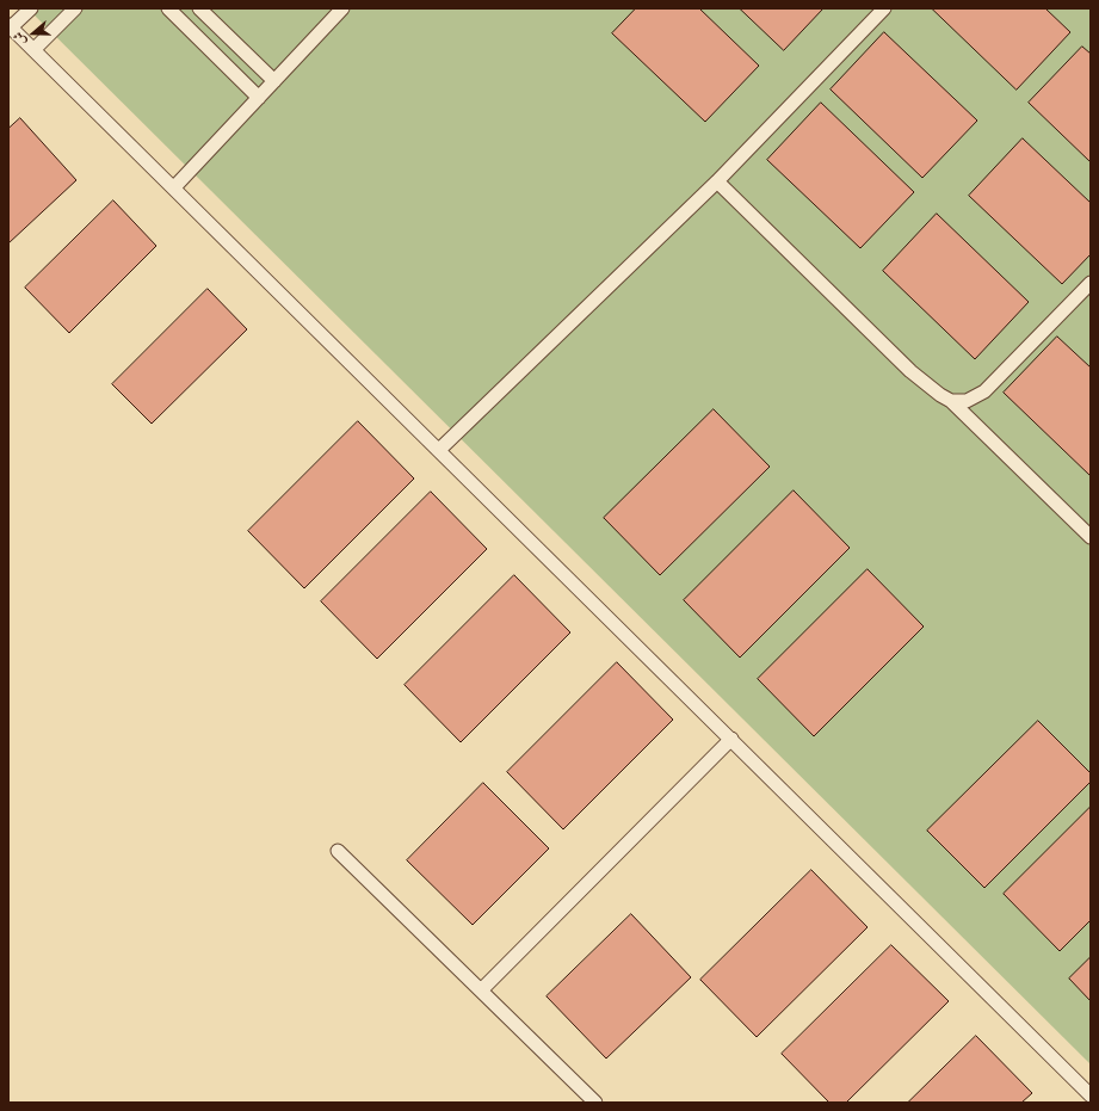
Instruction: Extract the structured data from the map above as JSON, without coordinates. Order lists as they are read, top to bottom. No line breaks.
{"north":"left"}
